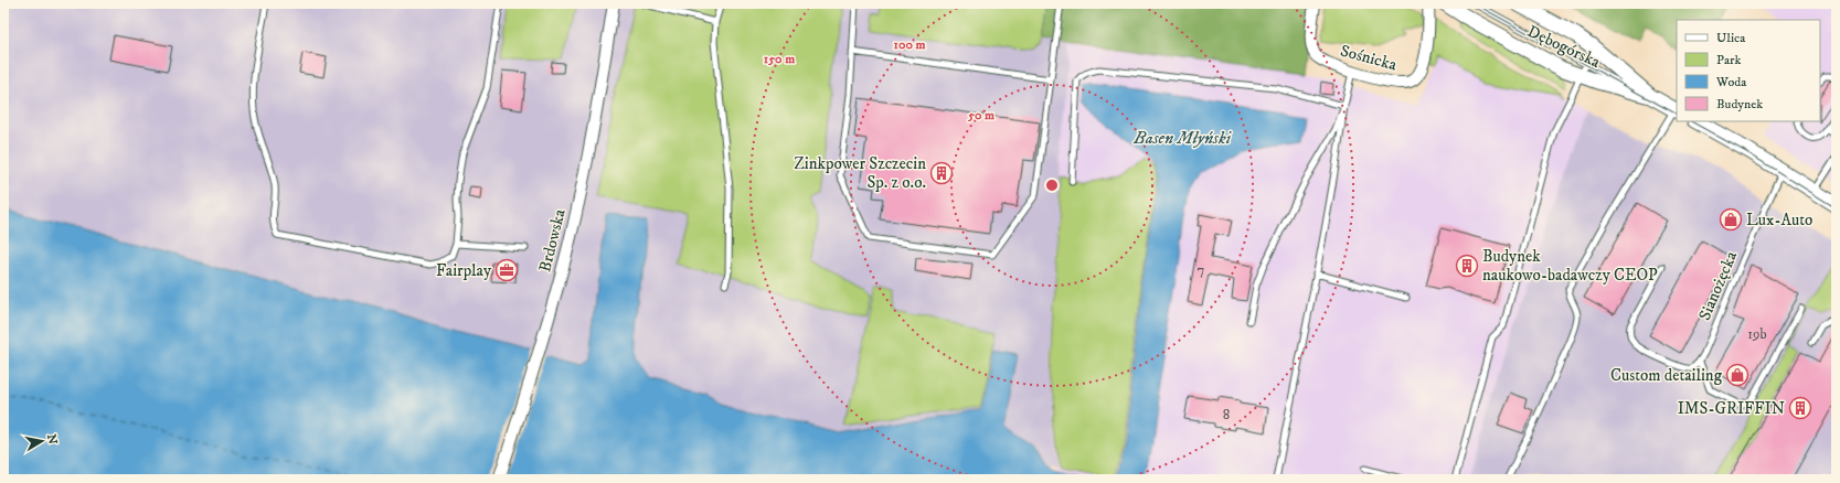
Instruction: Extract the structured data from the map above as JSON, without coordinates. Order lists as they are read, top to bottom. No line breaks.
{"streets":{"street":["Dębogórska","Sośnicka","Brdowska"],"lane":["Sianożęcka"]},"water":["Basen Młyński"],"places":{"building":["Zinkpower Szczecin Sp. z o.o.","Budynek naukowo-badawczy CEOP","IMS-GRIFFIN"],"shop":["Lux-Auto","Custom detailing"],"office":["Fairplay"]},"house_numbers":["7","19b","8"],"legend":["Ulica","Park","Woda","Budynek"],"north":"right","rings":["100 m","150 m","50 m"]}
